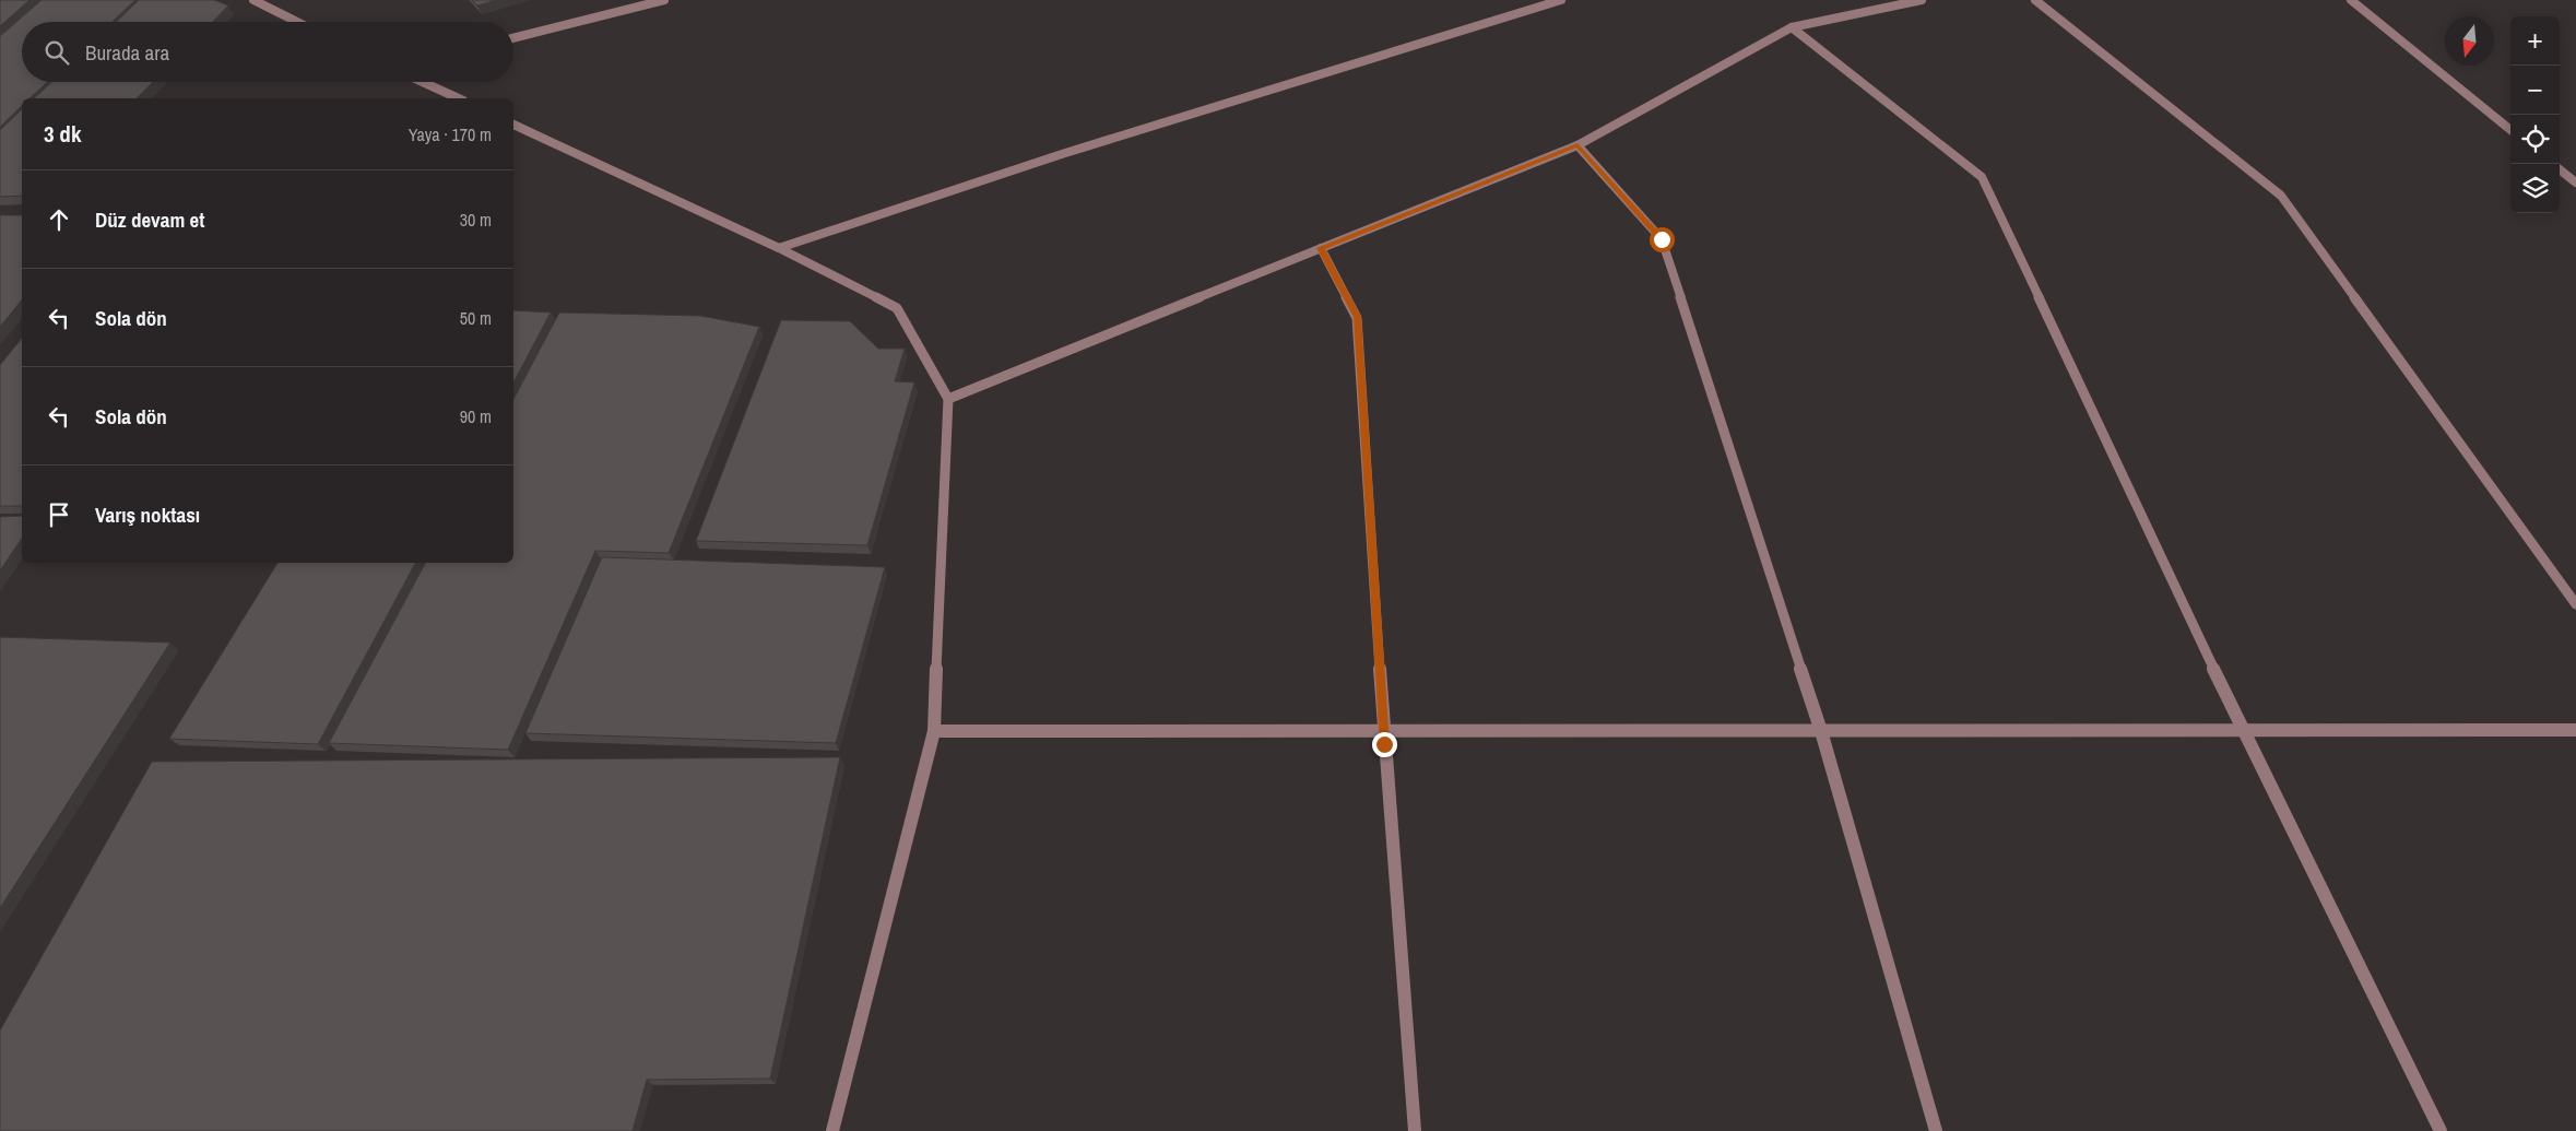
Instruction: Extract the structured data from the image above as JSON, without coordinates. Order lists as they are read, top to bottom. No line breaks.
{"north":"bottom","page":{"map_buttons":["+","−"],"search":"Burada ara","heading":["3 dk","Yaya · 170 m"],"list":[["Düz devam et","30 m"],["Sola dön","50 m"],["Sola dön","90 m"],"Varış noktası"]}}
